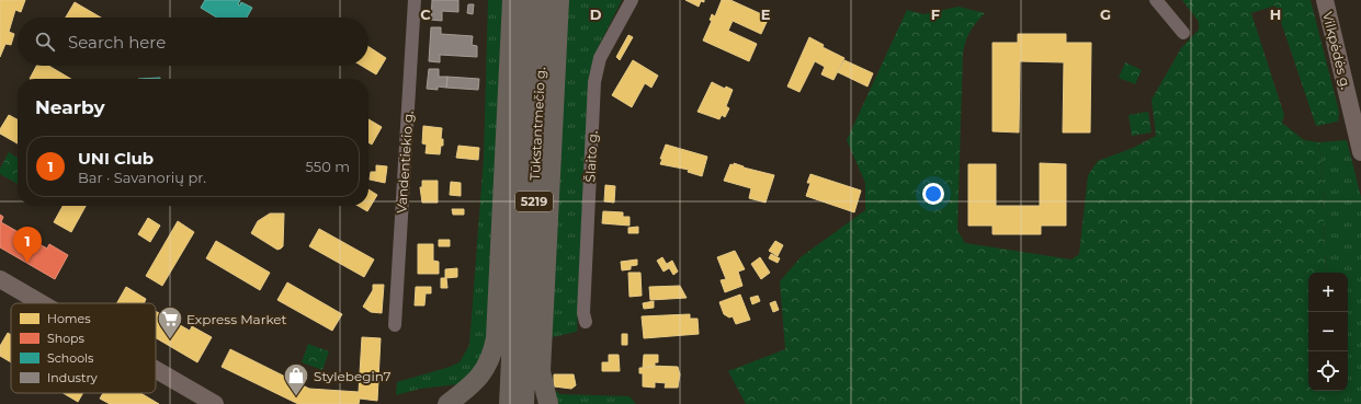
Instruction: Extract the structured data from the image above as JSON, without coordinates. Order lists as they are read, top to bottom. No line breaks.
{"streets":{"highway":["Tūkstantmečio g.","5219"],"main road":["Vilkpėdės g."],"street":["Šlaito g.","Vandentiekio g."]},"places":{"supermarket":["Express Market"],"shop":["Stylebegin7"]},"legend":["Homes","Shops","Schools","Industry"],"page":{"search":"Search here","heading":"Nearby","list":[{"mark":"1","name":"UNI Club","note":"Bar · Savanorių pr.","value":"550 m"}],"pins":"1","map_buttons":["+","−"]},"grid":{"columns":["C","D","E","F","G","H"]}}
